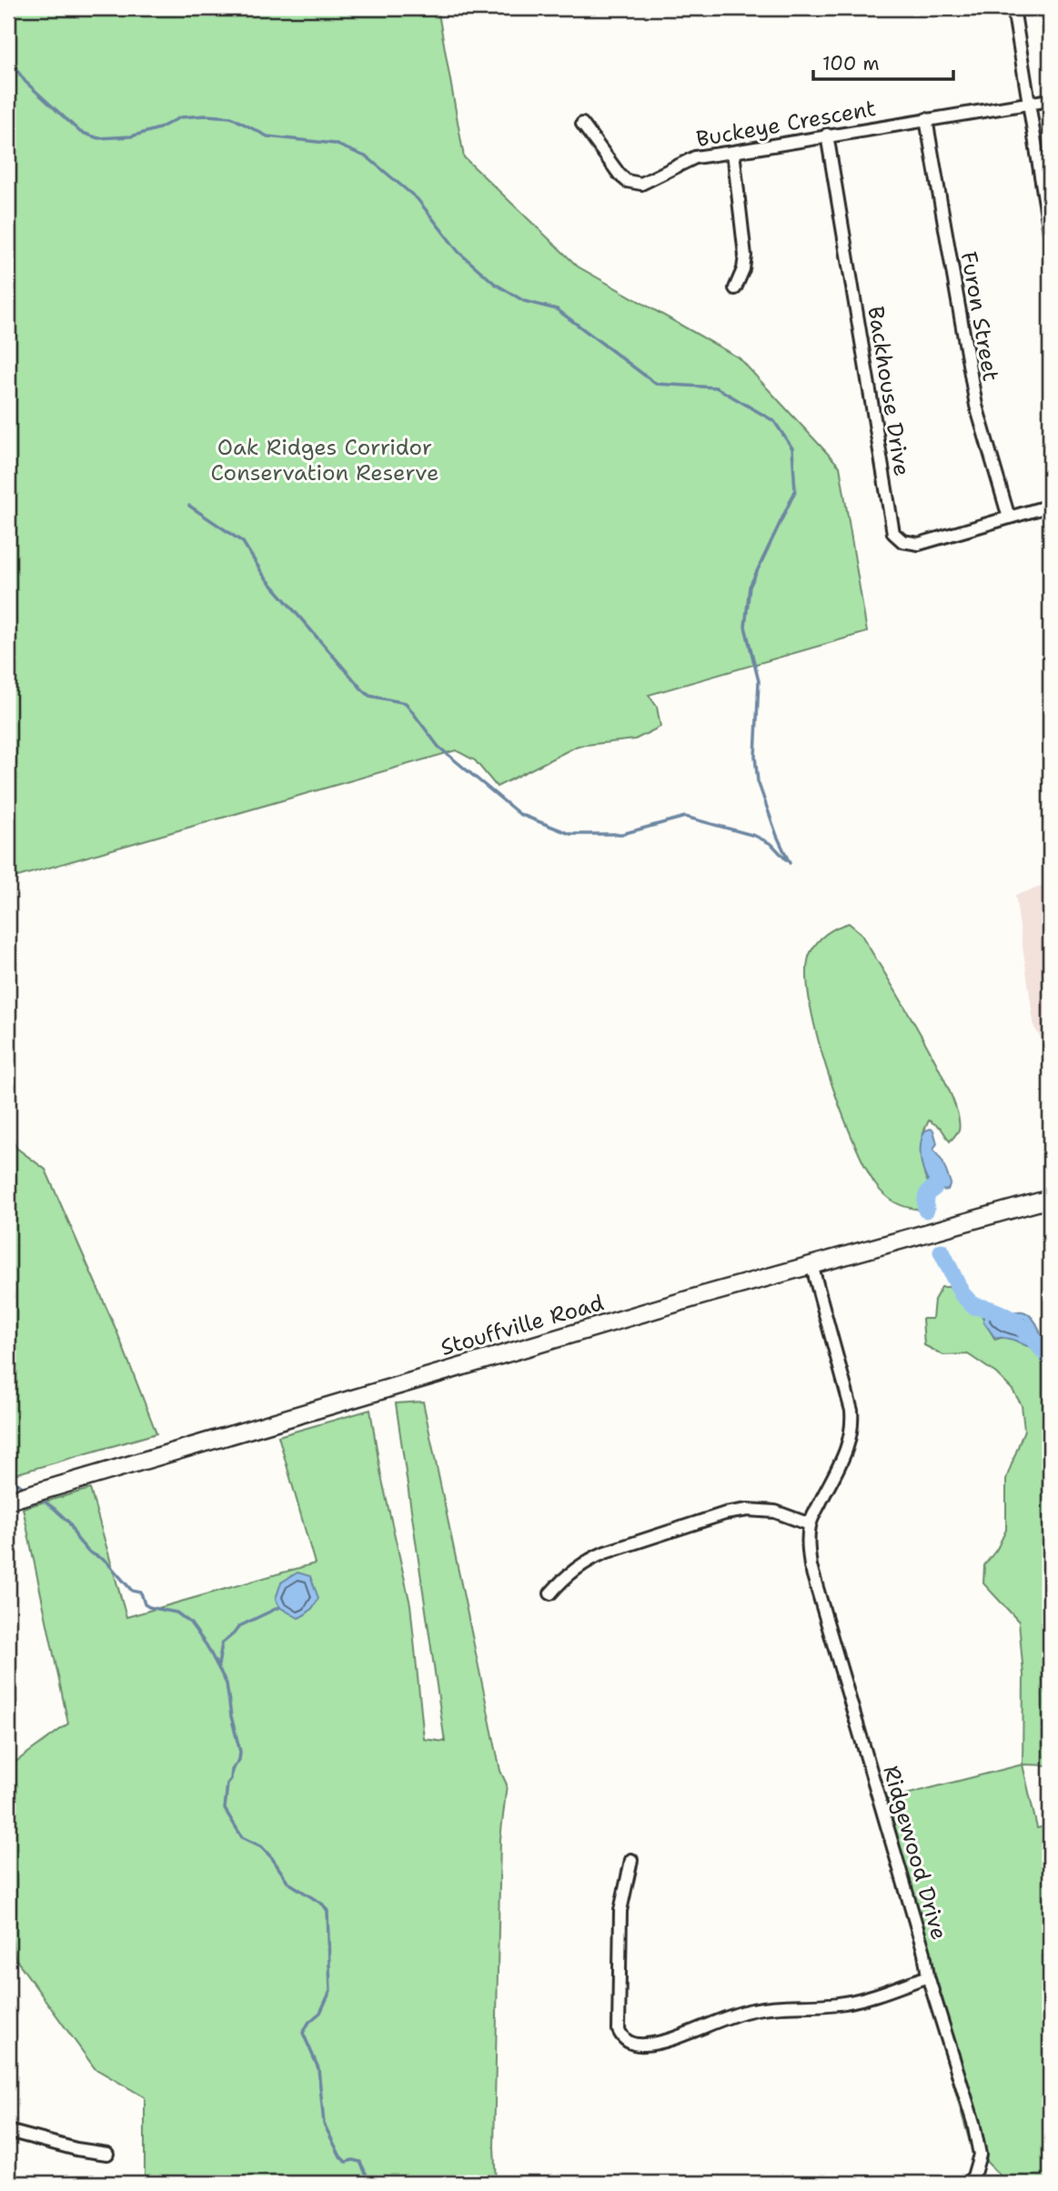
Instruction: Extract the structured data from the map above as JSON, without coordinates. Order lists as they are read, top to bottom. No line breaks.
{"streets":{"main road":["Stouffville Road"],"street":["Buckeye Crescent","Furon Street","Backhouse Drive","Ridgewood Drive"]},"crossings":[["Buckeye Crescent","Furon Street"],["Buckeye Crescent","Backhouse Drive"],["Furon Street","Backhouse Drive"],["Stouffville Road","Ridgewood Drive"]],"parks":["Oak Ridges Corridor Conservation Reserve"],"scale_bar":"100 m"}
